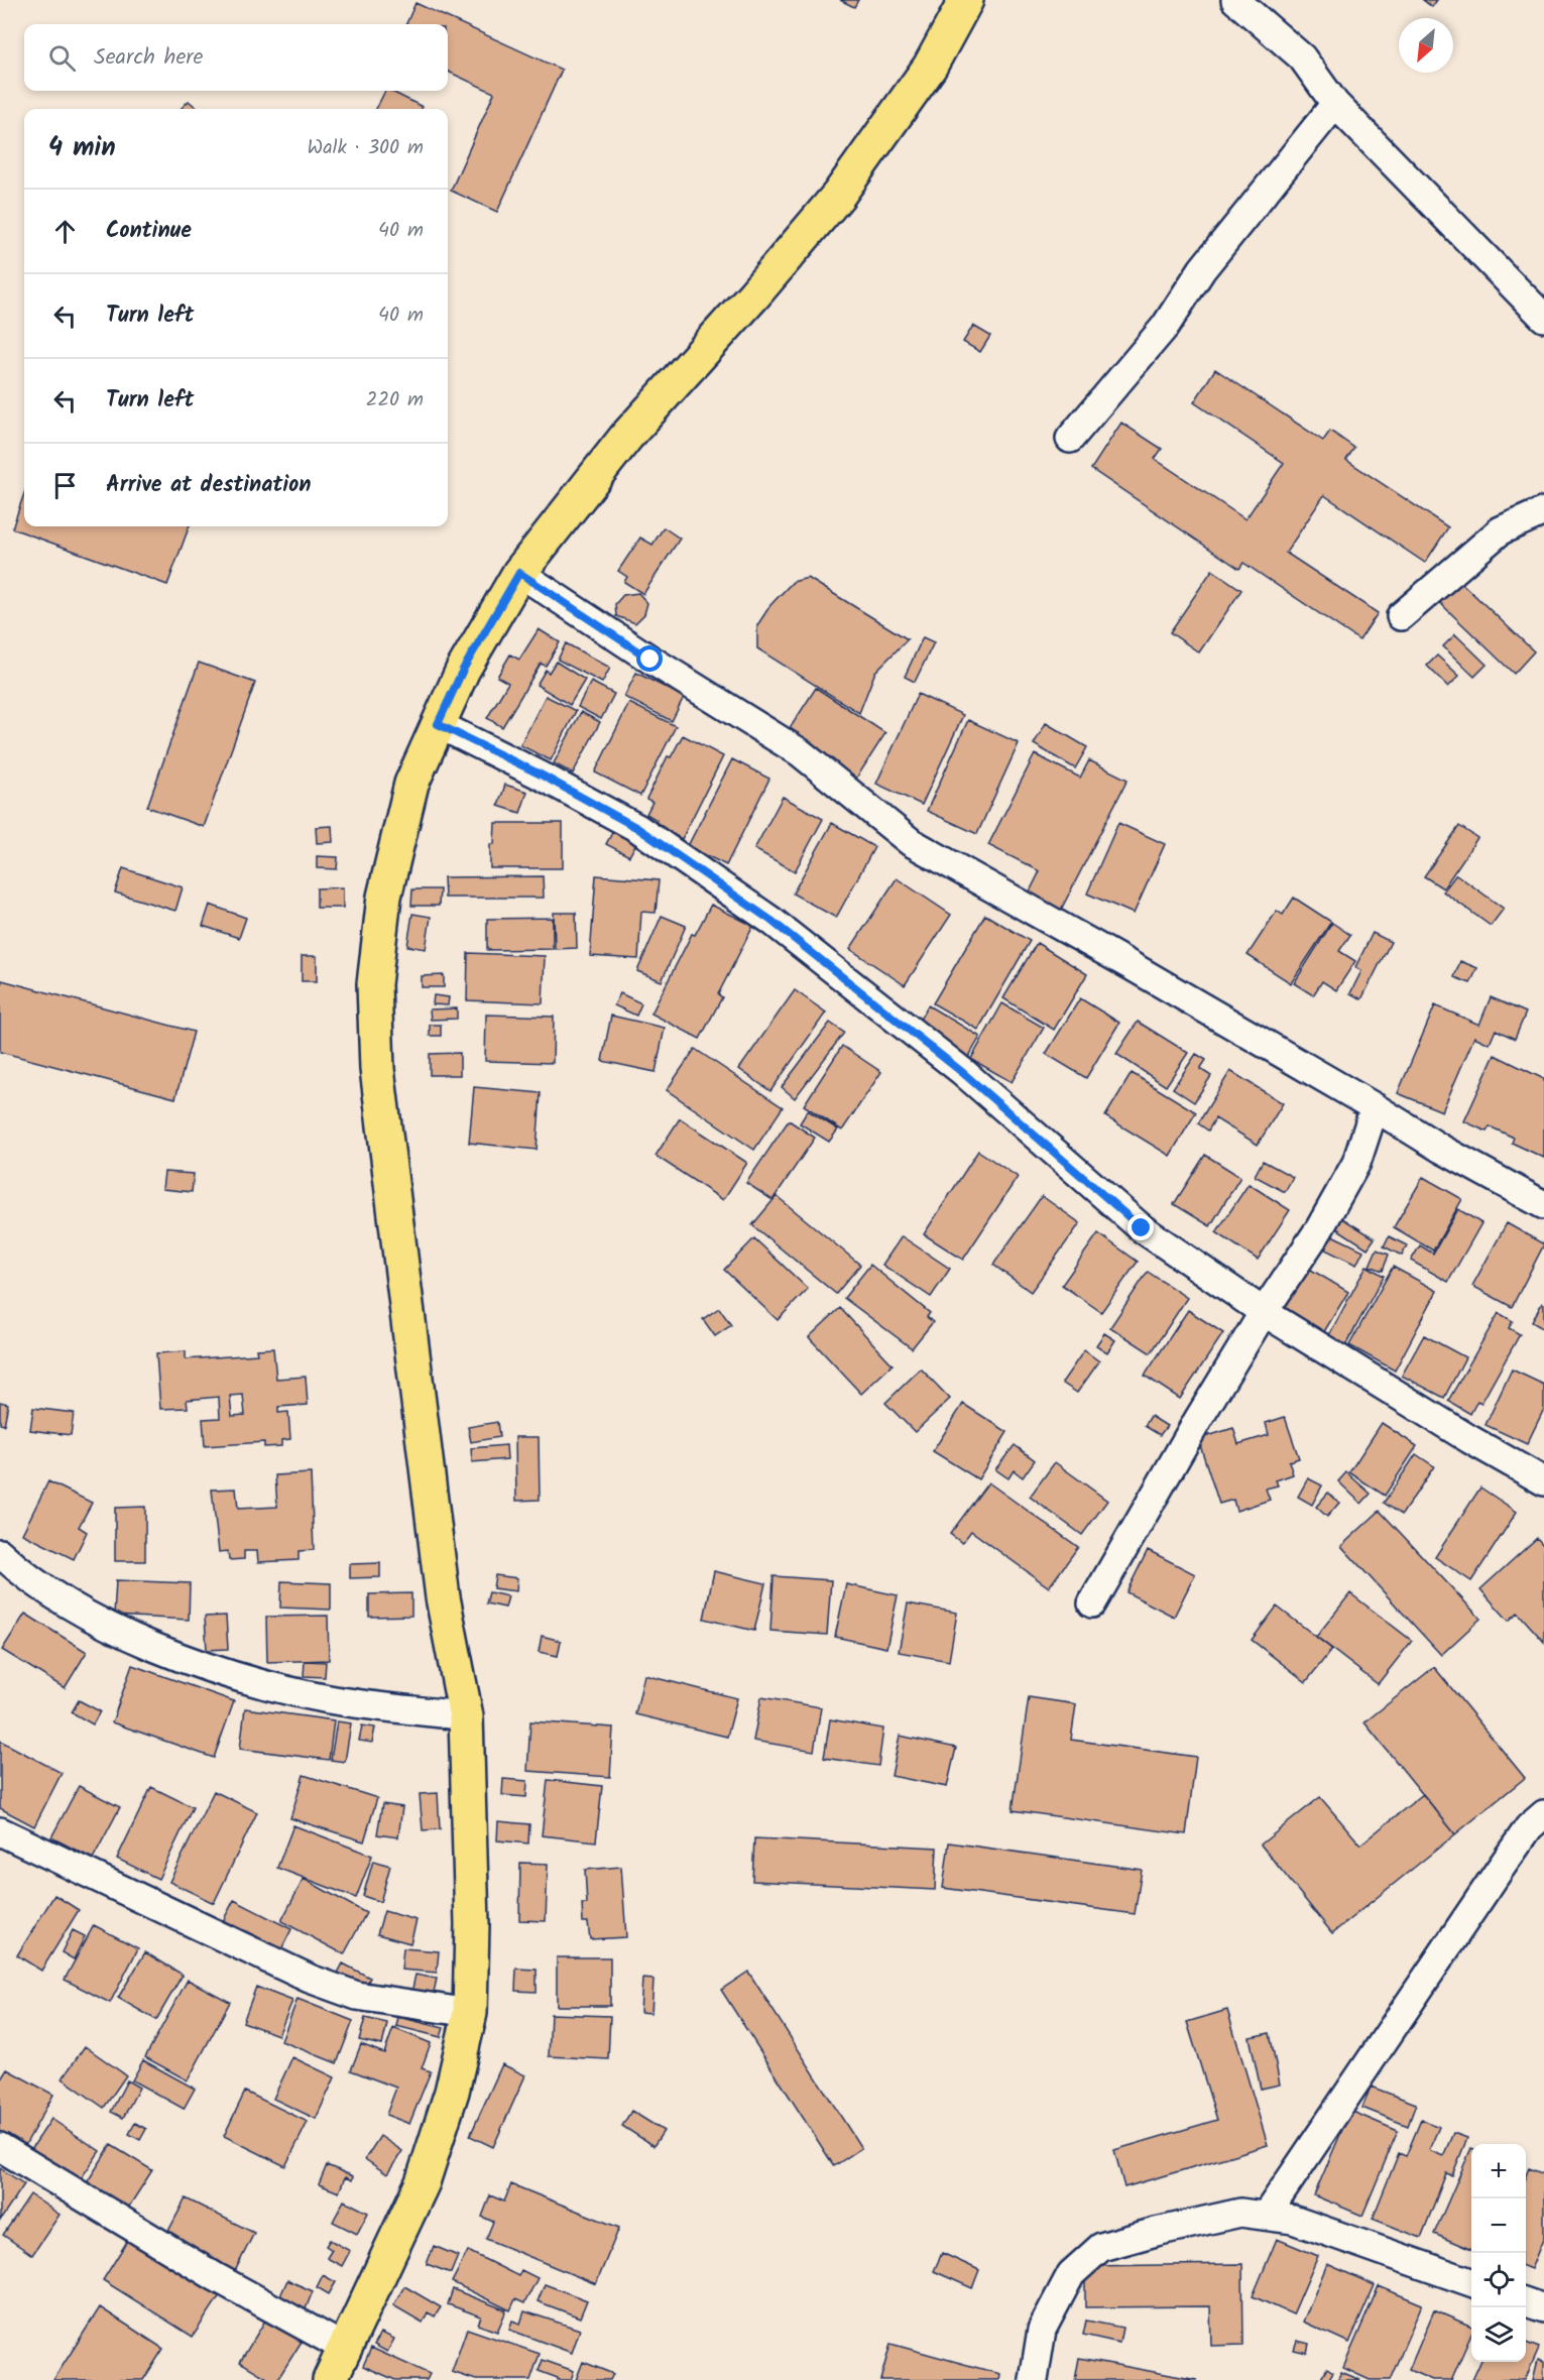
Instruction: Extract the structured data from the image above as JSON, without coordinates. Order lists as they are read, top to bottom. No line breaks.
{"north":"bottom left","page":{"search":"Search here","heading":["4 min","Walk · 300 m"],"list":[["Continue","40 m"],["Turn left","40 m"],["Turn left","220 m"],"Arrive at destination"],"map_buttons":["+","−"]}}
